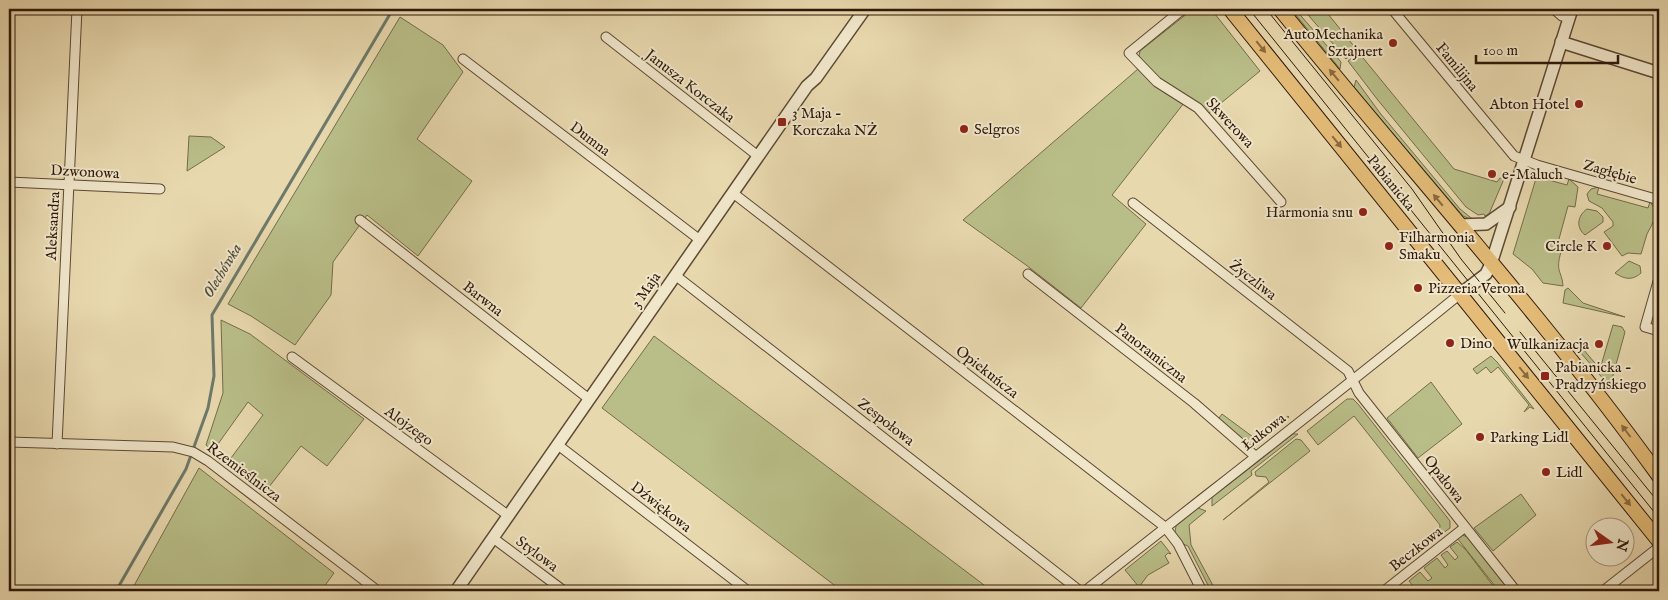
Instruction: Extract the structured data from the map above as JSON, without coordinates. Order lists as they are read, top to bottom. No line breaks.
{"streets":{"main road":["Pabianicka"],"street":["Familijna","Janusza Korczaka","Skwerowa","Dumna","Dzwonowa","Zagłębie","Aleksandra","Życzliwa","3 Maja","Barwna","Panoramiczna","Opiekuńcza","Zespołowa","Alojzego","Łukowa","Rzemieślnicza","Opałowa","Dźwiękowa","Beczkowa","Stylowa"]},"crossings":[["Familijna","Zagłębie"],["Janusza Korczaka","3 Maja"],["Dumna","3 Maja"],["Dzwonowa","Aleksandra"],["Pabianicka","Łukowa"],["Aleksandra","Rzemieślnicza"],["Życzliwa","Łukowa"],["Życzliwa","Opałowa"],["3 Maja","Barwna"],["3 Maja","Opiekuńcza"],["3 Maja","Zespołowa"],["3 Maja","Alojzego"],["3 Maja","Dźwiękowa"],["3 Maja","Stylowa"],["Panoramiczna","Łukowa"],["Opiekuńcza","Łukowa"],["Łukowa","Opałowa"],["Opałowa","Beczkowa"]],"water":["Olechówka"],"places":{"other":["AutoMechanika Sztajnert","Abton Hotel","Selgros","e-Maluch","Harmonia snu","Filharmonia Smaku","Circle K","Pizzeria Verona","Dino","Wulkanizacja","Parking Lidl","Lidl"],"transit":["3 Maja - Korczaka NŻ","Pabianicka - Prądzyńskiego"]},"scale_bar":"100 m","north":"right"}
